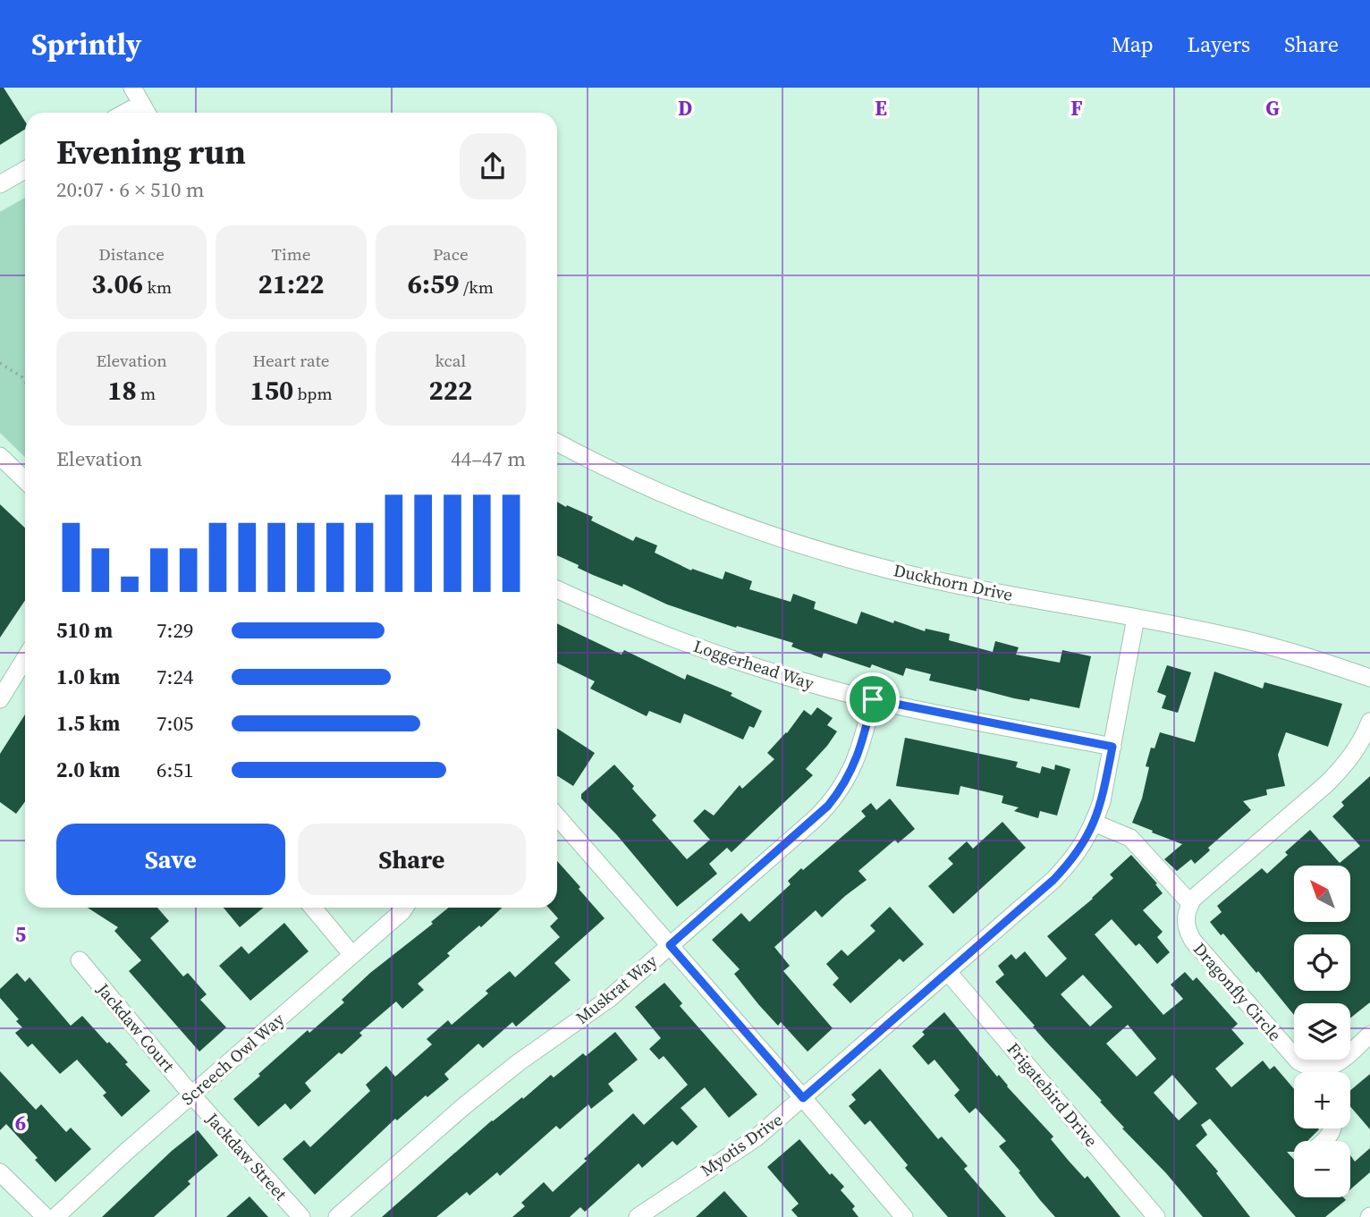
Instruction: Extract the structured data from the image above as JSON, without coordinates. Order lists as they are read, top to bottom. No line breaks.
{"streets":{"street":["Duckhorn Drive","Loggerhead Way","Muskrat Way","Dragonfly Circle","Jackdaw Court","Screech Owl Way","Frigatebird Drive","Myotis Drive","Jackdaw Street"]},"crossings":[["Duckhorn Drive","Myotis Drive"],["Loggerhead Way","Muskrat Way"],["Loggerhead Way","Myotis Drive"],["Jackdaw Court","Screech Owl Way"],["Jackdaw Court","Jackdaw Street"],["Screech Owl Way","Jackdaw Street"],["Frigatebird Drive","Myotis Drive"]],"north":"top left","page":{"header":"Sprintly","nav":["Map","Layers","Share"],"heading":["Evening run","20:07 · 6 × 510 m"],"stats":[["Distance","3.06 km"],["Time","21:22"],["Pace","6:59 /km"],["Elevation","18 m"],["Heart rate","150 bpm"],["kcal","222"]],"chart":["Elevation","44–47 m"],"list":[{"name":"510 m","note":"7:29"},{"name":"1.0 km","note":"7:24"},{"name":"1.5 km","note":"7:05"},{"name":"2.0 km","note":"6:51"}],"buttons":["Save","Share"],"map_buttons":["+","−"]},"grid":{"columns":["D","E","F","G"],"rows":["5","6"]}}
